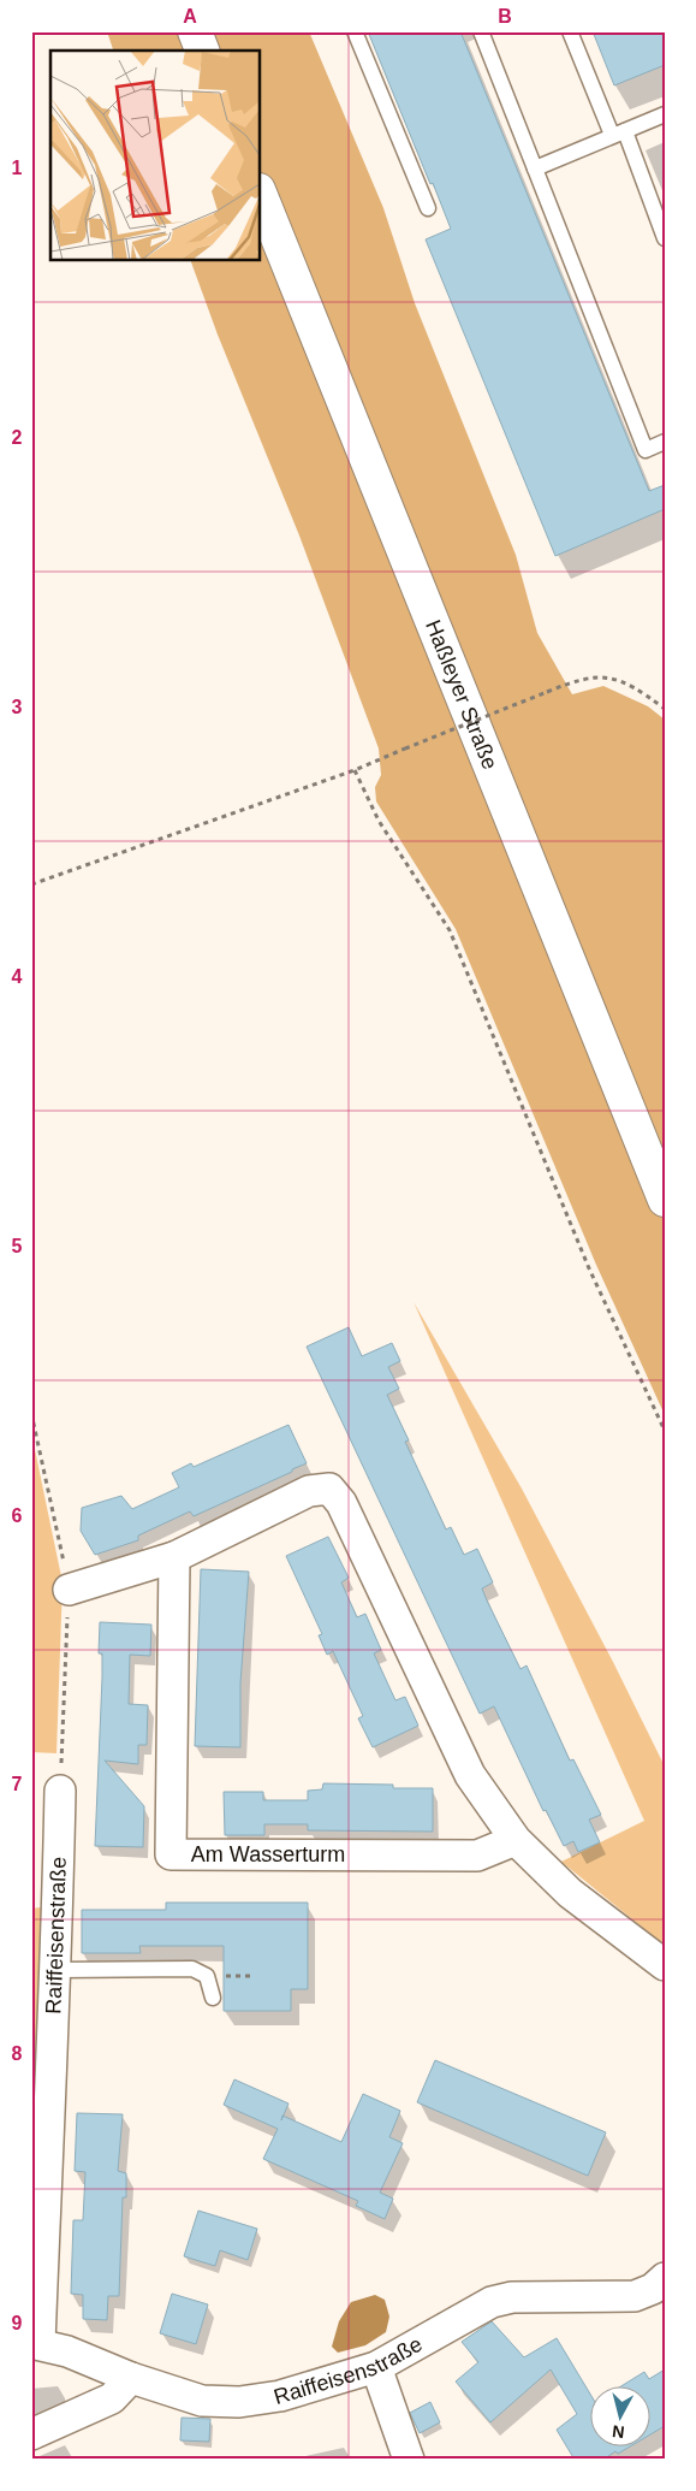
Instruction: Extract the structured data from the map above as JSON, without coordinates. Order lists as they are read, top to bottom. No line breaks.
{"streets":{"main road":["Haßleyer Straße"],"street":["Am Wasserturm","Raiffeisenstraße"]},"north":"bottom","grid":{"columns":["A","B"],"rows":["1","2","3","4","5","6","7","8","9"]}}
